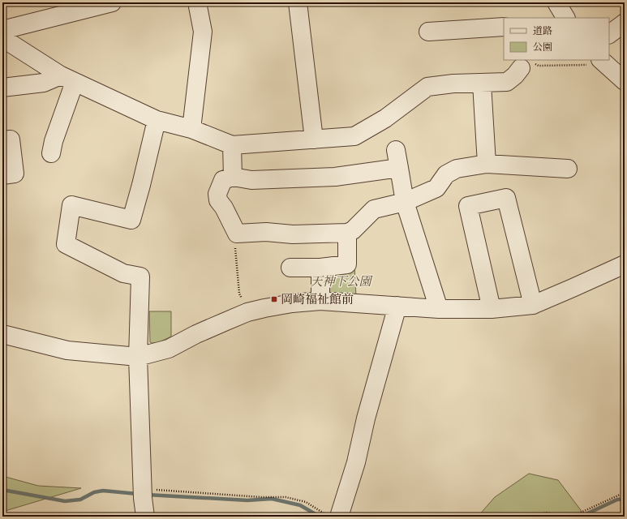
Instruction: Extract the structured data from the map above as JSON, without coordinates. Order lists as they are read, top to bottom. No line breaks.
{"parks":["天神下公園"],"places":{"transit":["岡崎福祉館前"]},"legend":["道路","公園"]}
